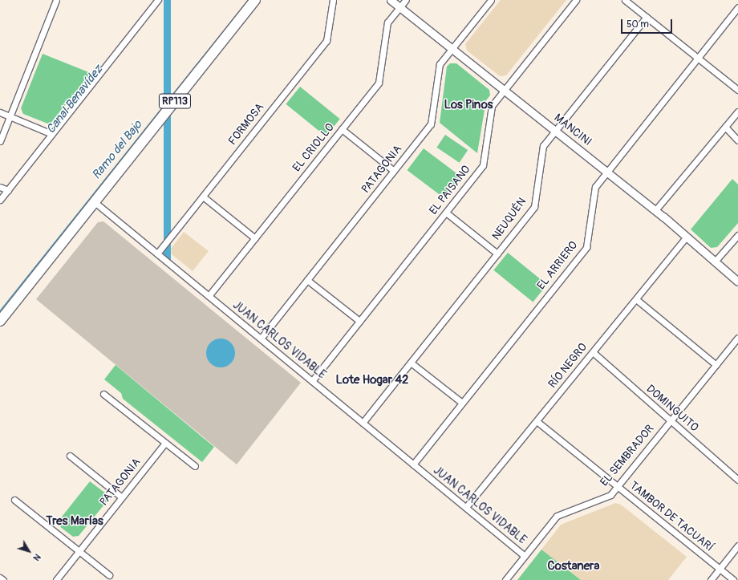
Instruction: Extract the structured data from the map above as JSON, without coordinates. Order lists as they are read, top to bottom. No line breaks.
{"streets":{"main road":["RP113"],"street":["FORMOSA","MANCINI","EL CRIOLLO","PATAGONIA","EL PAISANO","NEUQUÉN","EL ARRIERO","JUAN CARLOS VIDABLE","RÍO NEGRO","DOMINGUITO","EL SEMBRADOR","TAMBOR DE TACUARÍ"]},"crossings":[["RP113","JUAN CARLOS VIDABLE"],["FORMOSA","JUAN CARLOS VIDABLE"],["MANCINI","EL CRIOLLO"],["MANCINI","PATAGONIA"],["MANCINI","EL PAISANO"],["MANCINI","NEUQUÉN"],["MANCINI","EL ARRIERO"],["MANCINI","RÍO NEGRO"],["EL CRIOLLO","JUAN CARLOS VIDABLE"],["PATAGONIA","JUAN CARLOS VIDABLE"],["EL PAISANO","JUAN CARLOS VIDABLE"],["NEUQUÉN","JUAN CARLOS VIDABLE"],["EL ARRIERO","JUAN CARLOS VIDABLE"],["JUAN CARLOS VIDABLE","RÍO NEGRO"],["JUAN CARLOS VIDABLE","EL SEMBRADOR"],["RÍO NEGRO","DOMINGUITO"],["RÍO NEGRO","TAMBOR DE TACUARÍ"],["DOMINGUITO","EL SEMBRADOR"],["EL SEMBRADOR","TAMBOR DE TACUARÍ"]],"districts":["Los Pinos","Lote Hogar 42","Tres Marías","Costanera"],"water":["Canal Benavídez","Ramo del Bajo"],"scale_bar":"50 m","north":"bottom right"}
